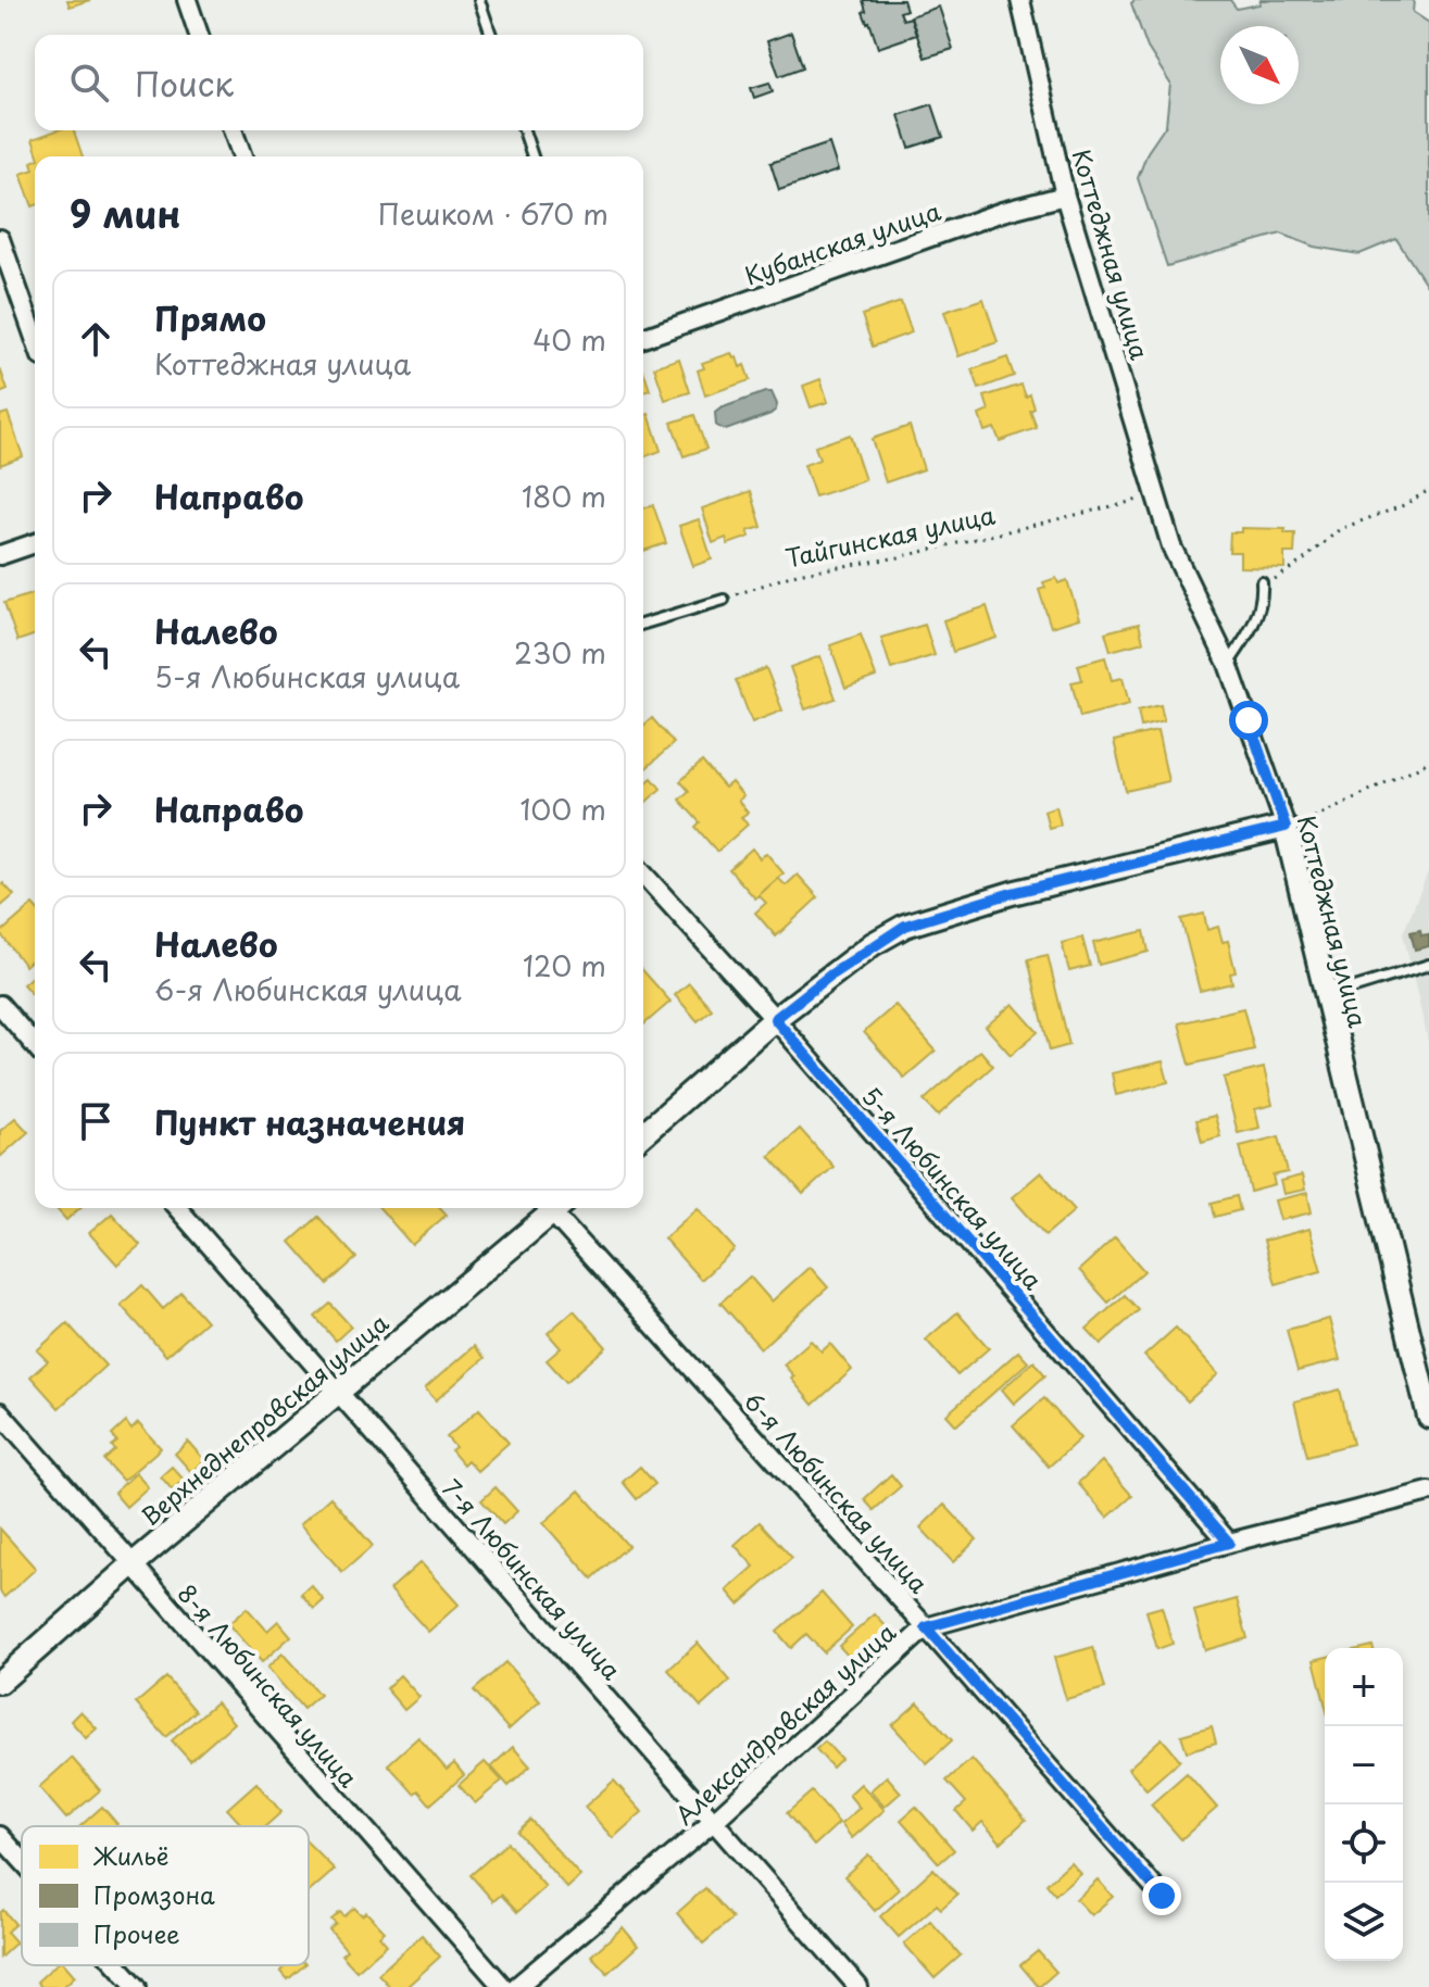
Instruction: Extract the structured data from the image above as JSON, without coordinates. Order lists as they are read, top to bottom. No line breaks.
{"streets":{"street":["Кубанская улица","Коттеджная улица","5-я Любинская улица","Верхнеднепровская улица","6-я Любинская улица","7-я Любинская улица","8-я Любинская улица","Александровская улица"],"path":["Тайгинская улица"]},"crossings":[["Кубанская улица","Коттеджная улица"],["Коттеджная улица","Тайгинская улица"],["5-я Любинская улица","Александровская улица"],["Верхнеднепровская улица","7-я Любинская улица"],["Верхнеднепровская улица","8-я Любинская улица"],["6-я Любинская улица","Александровская улица"],["7-я Любинская улица","Александровская улица"]],"legend":["Жильё","Промзона","Прочее"],"north":"bottom right","page":{"search":"Поиск","heading":["9 мин","Пешком · 670 m"],"list":[["Прямо","Коттеджная улица","40 m"],["Направо","180 m"],["Налево","5-я Любинская улица","230 m"],["Направо","100 m"],["Налево","6-я Любинская улица","120 m"],"Пункт назначения"],"map_buttons":["+","−"]}}
